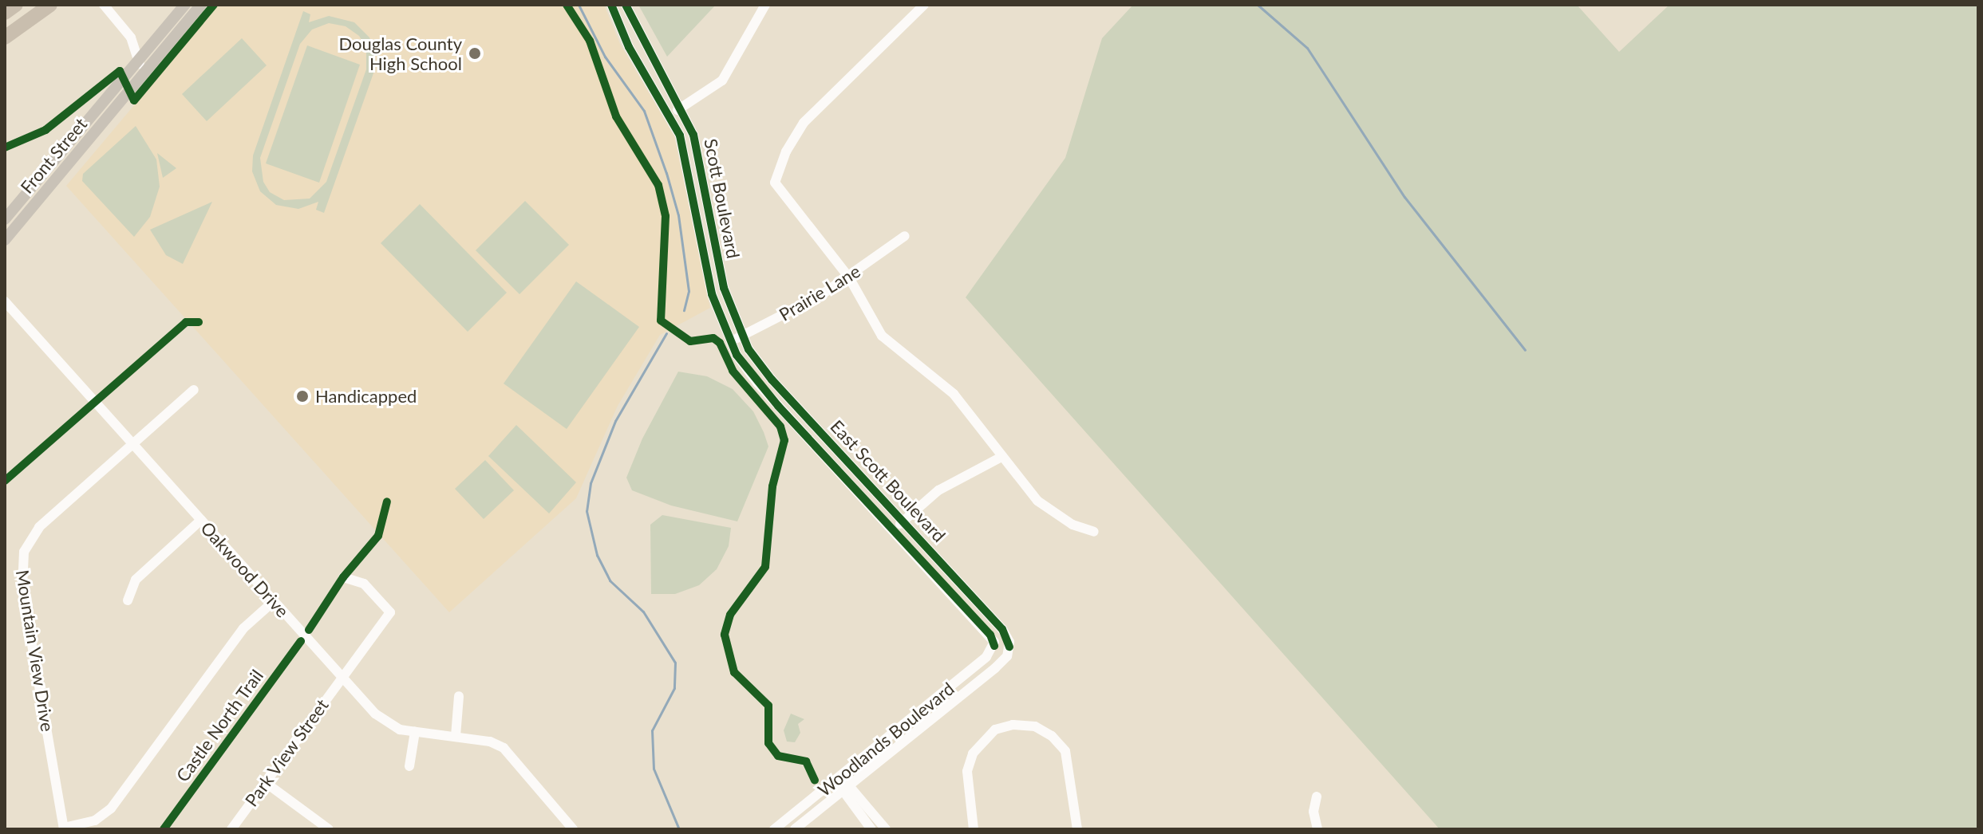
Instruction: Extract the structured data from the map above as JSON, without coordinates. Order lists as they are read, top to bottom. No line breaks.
{"streets":{"main road":["Front Street"],"street":["Scott Boulevard","Prairie Lane","East Scott Boulevard","Oakwood Drive","Mountain View Drive","Woodlands Boulevard","Park View Street"],"cycle path":["Castle North Trail"]},"crossings":[["Scott Boulevard","Prairie Lane"],["Scott Boulevard","East Scott Boulevard"],["Prairie Lane","East Scott Boulevard"],["East Scott Boulevard","Woodlands Boulevard"],["Oakwood Drive","Mountain View Drive"],["Oakwood Drive","Park View Street"]],"places":["Douglas County High School","Handicapped"]}
